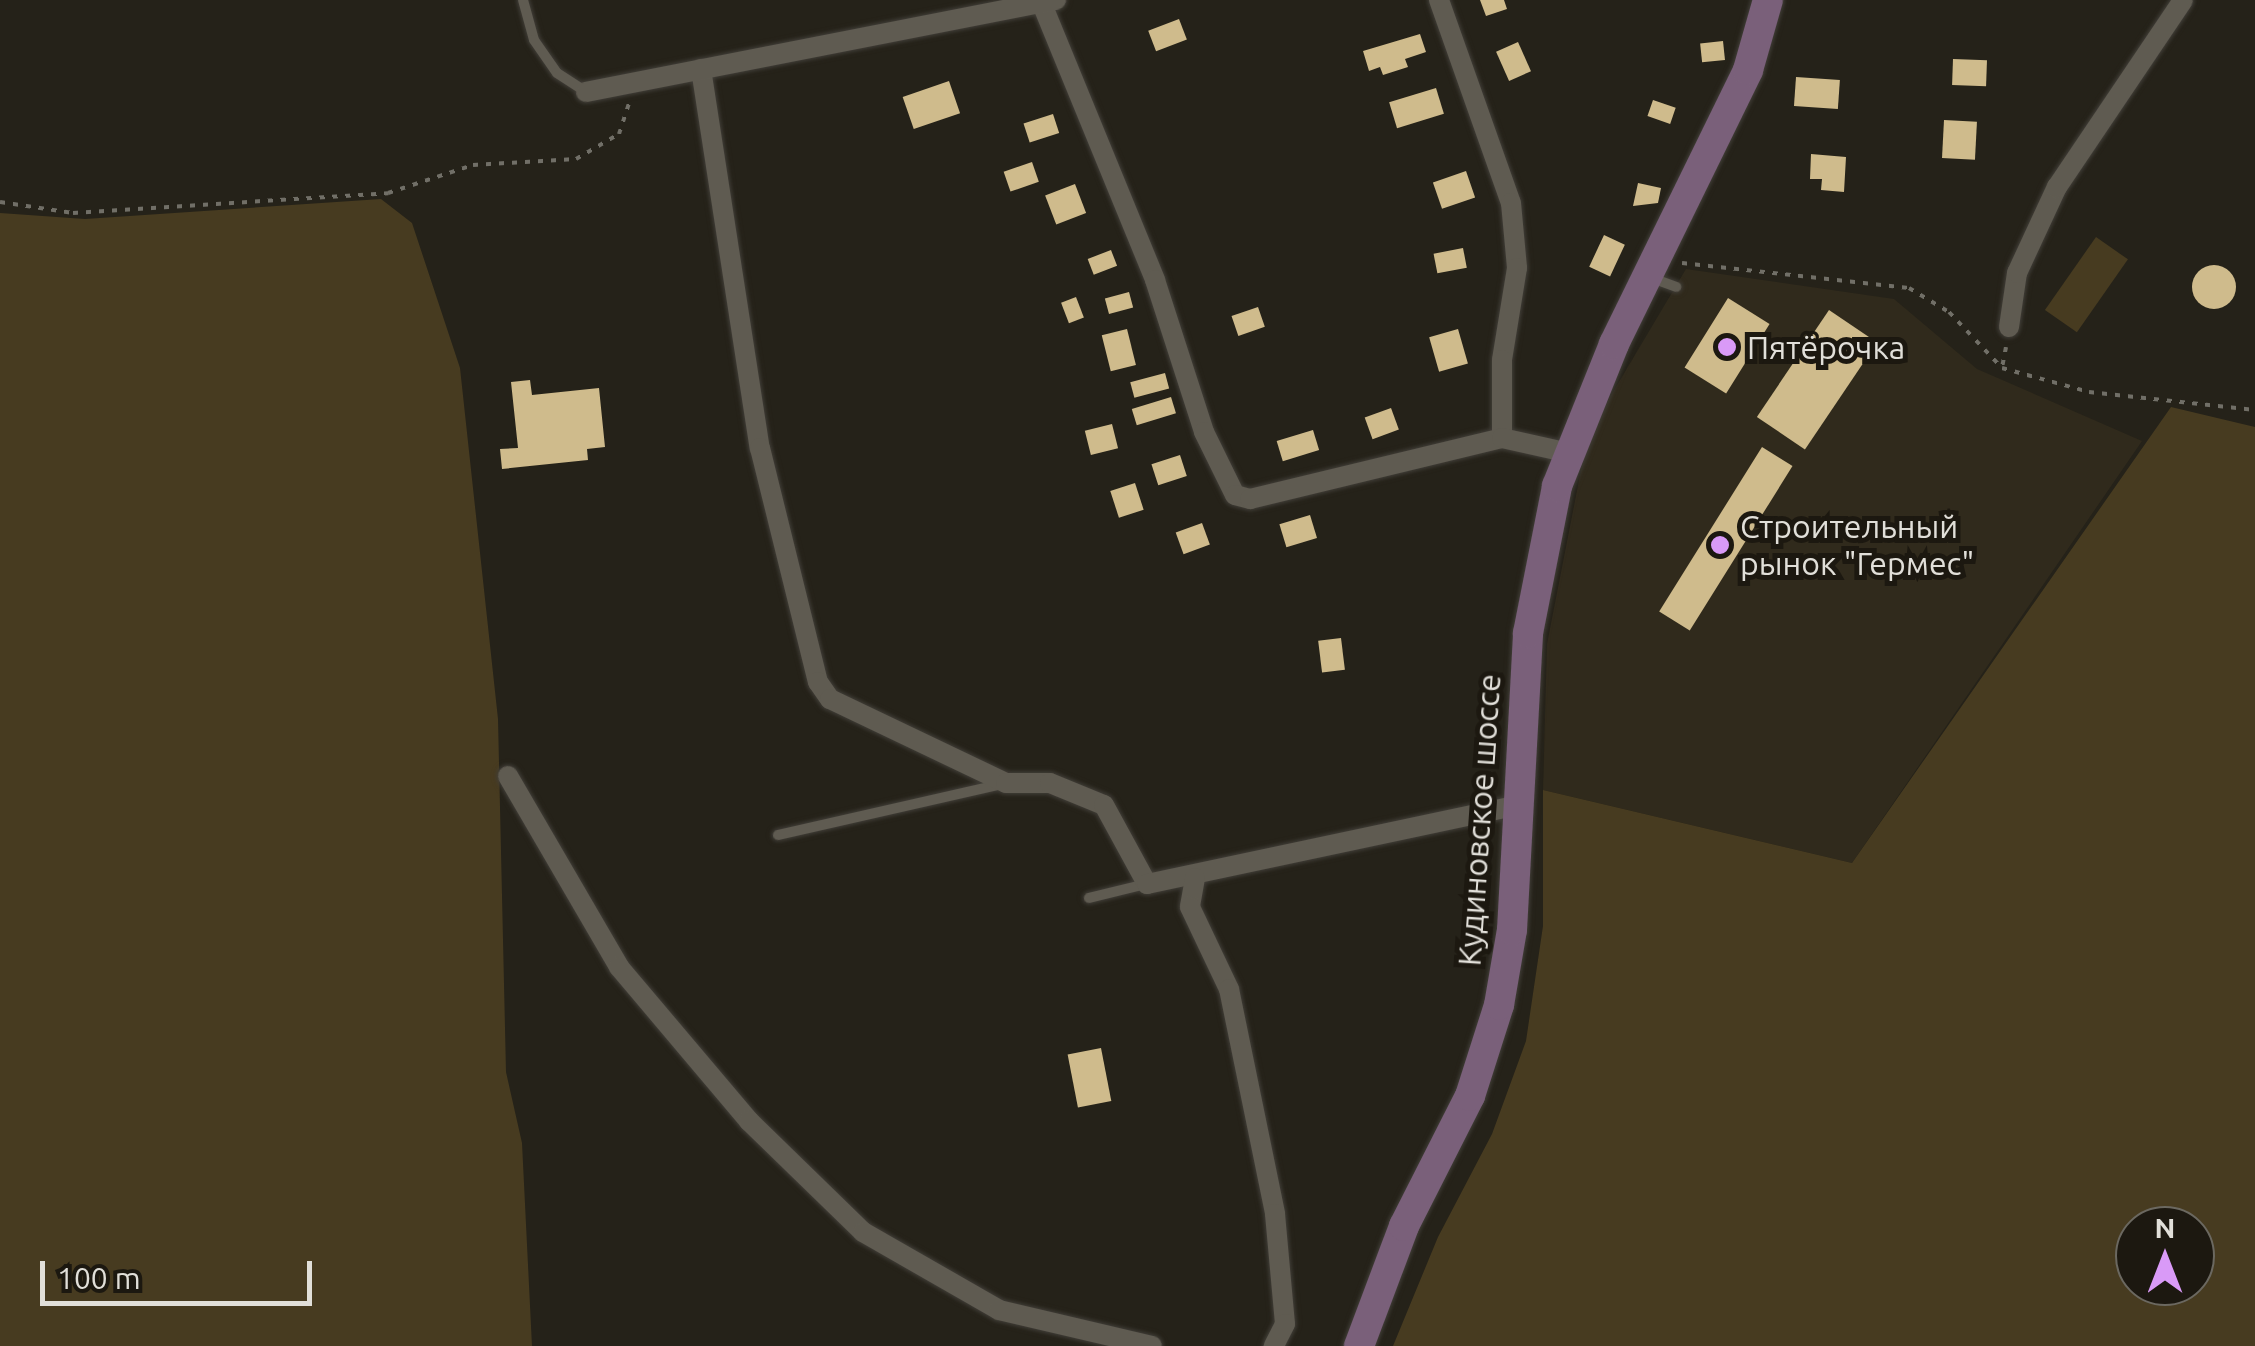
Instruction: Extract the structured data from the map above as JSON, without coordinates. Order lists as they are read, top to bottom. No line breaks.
{"streets":{"main road":["Кудиновское шоссе"]},"places":["Пятёрочка","Строительный рынок \"Гермес\""],"scale_bar":"100 m","north":"top"}
